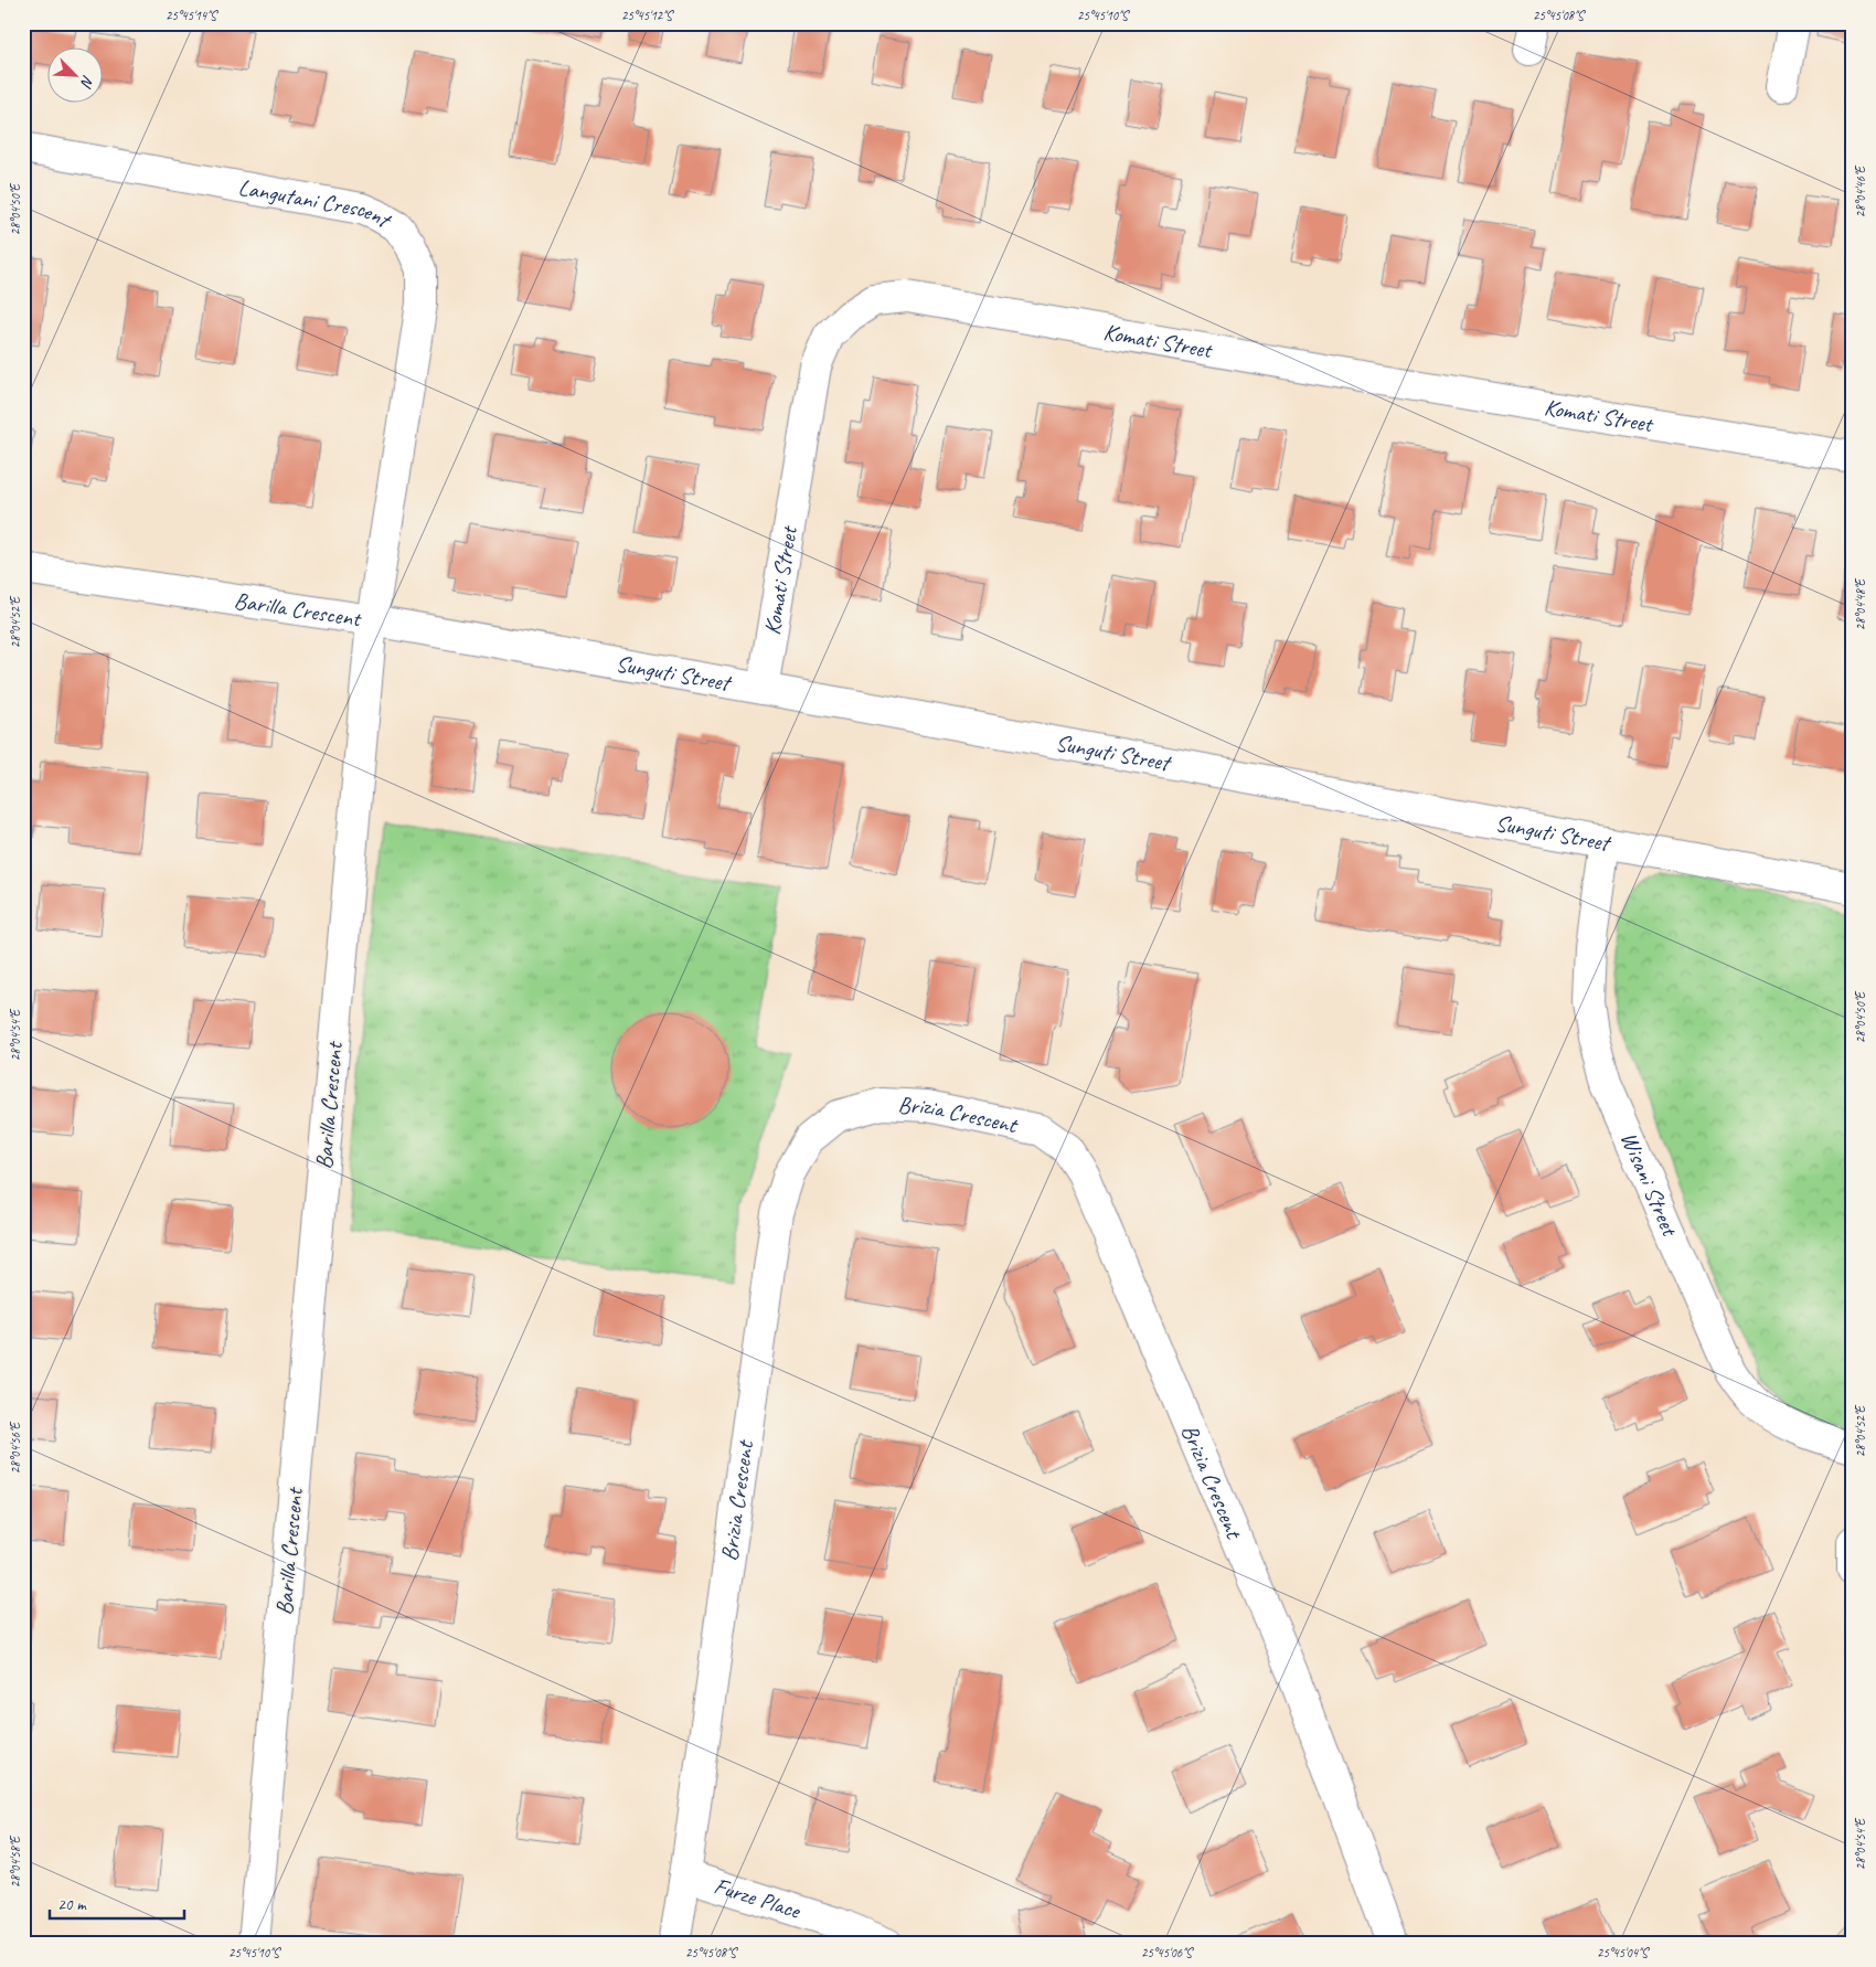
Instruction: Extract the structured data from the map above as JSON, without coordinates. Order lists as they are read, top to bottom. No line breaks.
{"streets":{"street":["Langutani Crescent","Komati Street","Barilla Crescent","Sunguti Street","Brizia Crescent","Wisani Street","Furze Place"]},"crossings":[["Langutani Crescent","Barilla Crescent"],["Langutani Crescent","Sunguti Street"],["Komati Street","Sunguti Street"],["Barilla Crescent","Sunguti Street"],["Sunguti Street","Wisani Street"],["Brizia Crescent","Furze Place"]],"scale_bar":"20 m","north":"bottom right","coordinates":["25°45'14\"S","25°45'12\"S","25°45'10\"S","25°45'08\"S","28°04'46\"E","28°04'50\"E","28°04'48\"E","28°04'52\"E","28°04'54\"E","28°04'56\"E","28°04'58\"E","25°45'06\"S","25°45'04\"S"]}
